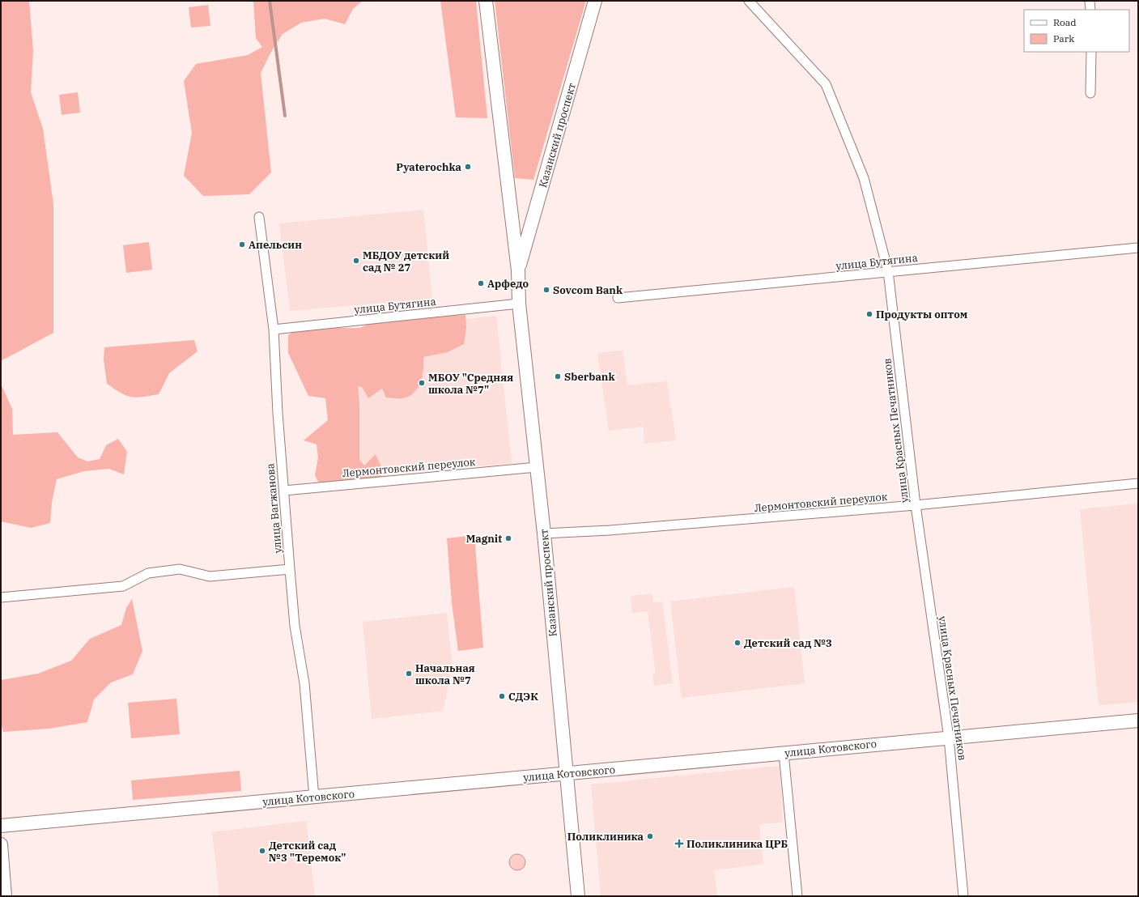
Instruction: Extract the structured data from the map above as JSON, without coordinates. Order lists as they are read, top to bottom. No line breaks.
{"streets":{"street":["Казанский проспект","улица Бутягина","улица Красных Печатников","Лермонтовский переулок","улица Вагжанова","улица Котовского"]},"crossings":[["Казанский проспект","улица Бутягина"],["Казанский проспект","Лермонтовский переулок"],["Казанский проспект","улица Котовского"],["улица Бутягина","улица Красных Печатников"],["улица Бутягина","улица Вагжанова"],["улица Красных Печатников","Лермонтовский переулок"],["улица Красных Печатников","улица Котовского"],["Лермонтовский переулок","улица Вагжанова"],["улица Вагжанова","улица Котовского"]],"places":{"other":["Pyaterochka","Апельсин","МБДОУ детский сад № 27","Арфедо","Sovcom Bank","Продукты оптом","Sberbank","МБОУ \"Средняя школа №7\"","Magnit","Детский сад №3","Начальная школа №7","СДЭК","Поликлиника","Детский сад №3 \"Теремок\""],"health":["Поликлиника ЦРБ"]},"legend":["Road","Park"]}
